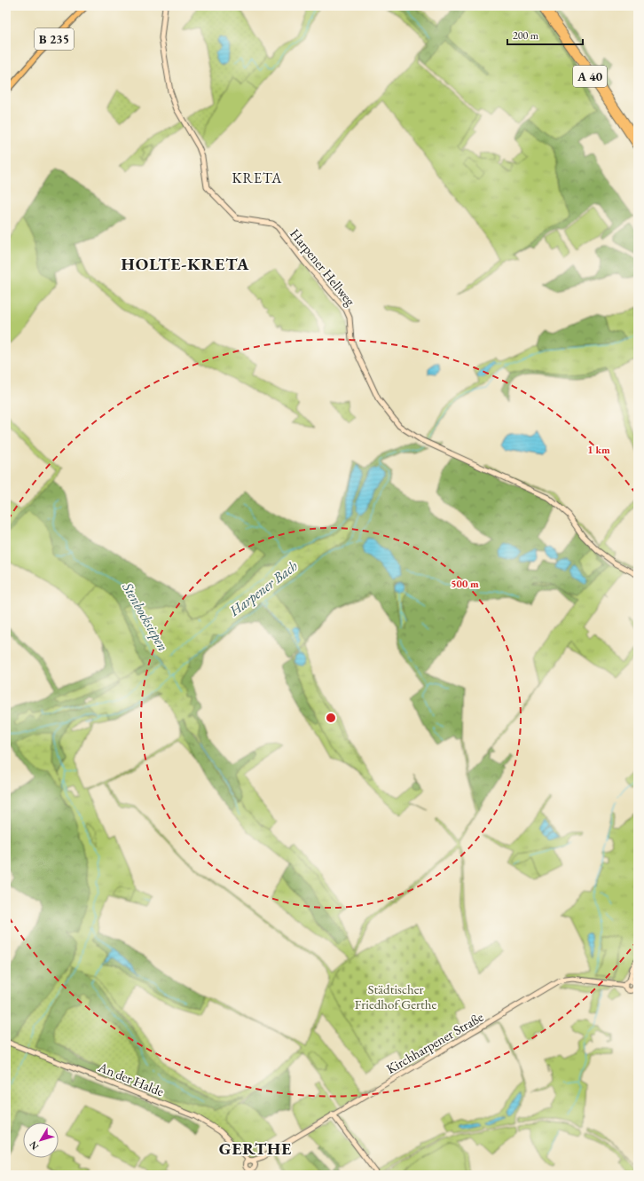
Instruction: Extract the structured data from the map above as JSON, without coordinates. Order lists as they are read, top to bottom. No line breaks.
{"streets":{"highway":["A 40"],"main road":["B 235"],"street":["Harpener Hellweg","Kirchharpener Straße","An der Halde"]},"crossings":[["Kirchharpener Straße","An der Halde"]],"districts":["KRETA","HOLTE-KRETA","GERTHE"],"water":["Harpener Bach","Stenbocksiepen"],"parks":["Städtischer Friedhof Gerthe"],"scale_bar":"200 m","north":"bottom left","rings":["1 km","500 m"]}
